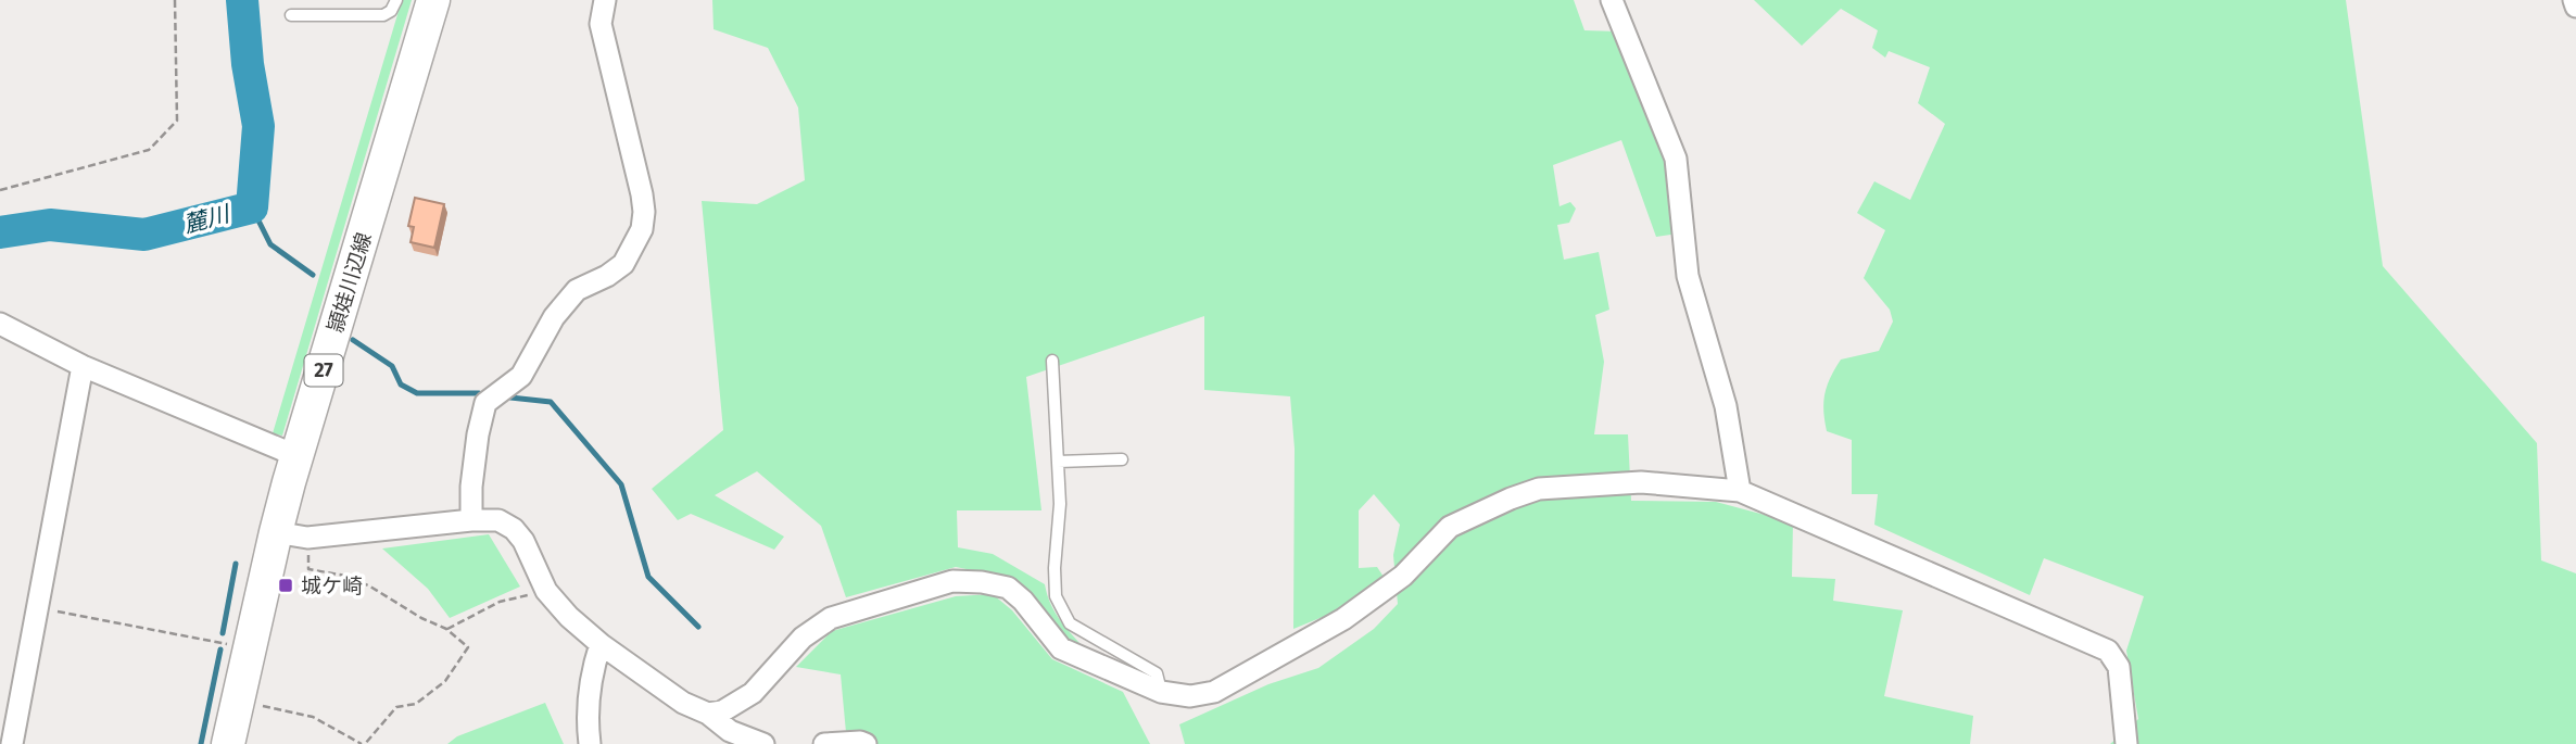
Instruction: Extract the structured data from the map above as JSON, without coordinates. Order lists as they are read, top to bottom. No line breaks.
{"streets":{"main road":["頴娃川辺線","27"]},"water":["麓川"],"places":{"transit":["城ケ崎"]}}
